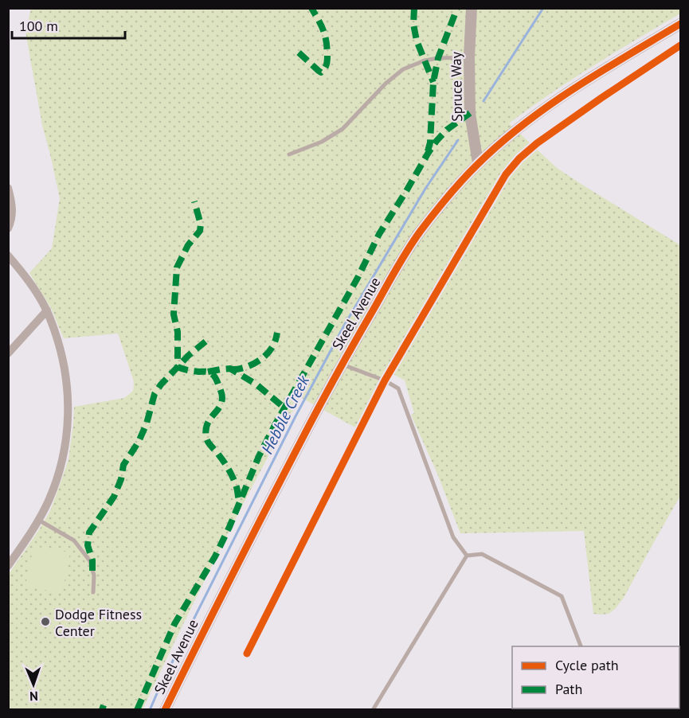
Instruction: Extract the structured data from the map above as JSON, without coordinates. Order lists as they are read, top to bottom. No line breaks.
{"streets":{"street":["Spruce Way","Skeel Avenue"]},"crossings":[["Spruce Way","Skeel Avenue"]],"water":["Hebble Creek"],"places":["Dodge Fitness Center"],"legend":["Cycle path","Path"],"scale_bar":"100 m","north":"bottom"}
